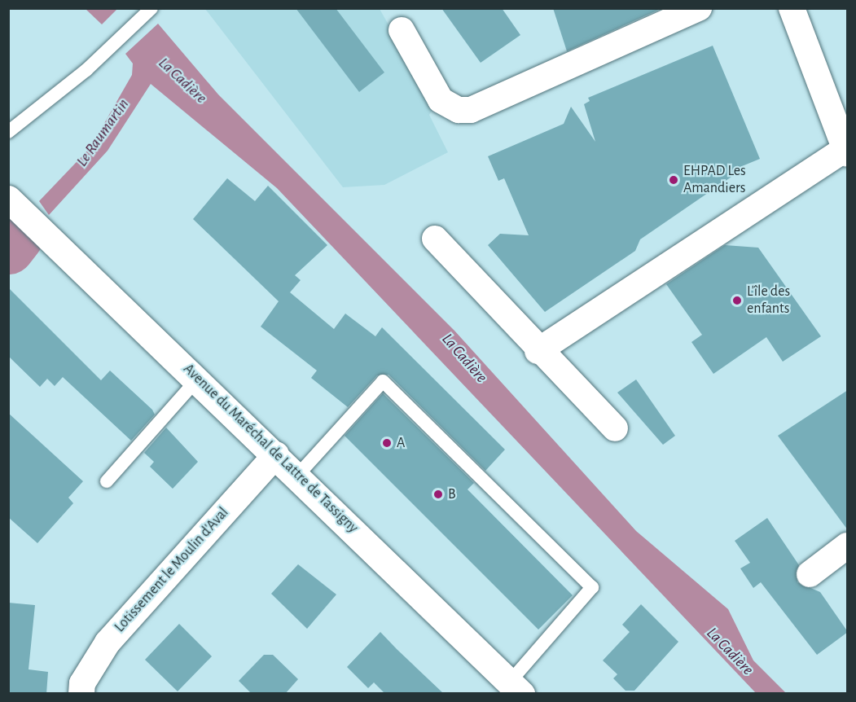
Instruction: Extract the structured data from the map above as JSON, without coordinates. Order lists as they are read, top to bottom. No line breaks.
{"streets":{"main road":["Avenue du Maréchal de Lattre de Tassigny"],"street":["Lotissement le Moulin d'Aval"]},"crossings":[["Avenue du Maréchal de Lattre de Tassigny","Lotissement le Moulin d'Aval"]],"water":["La Cadière","Le Raumartin"],"places":["EHPAD Les Amandiers","L'île des enfants","A","B"]}
